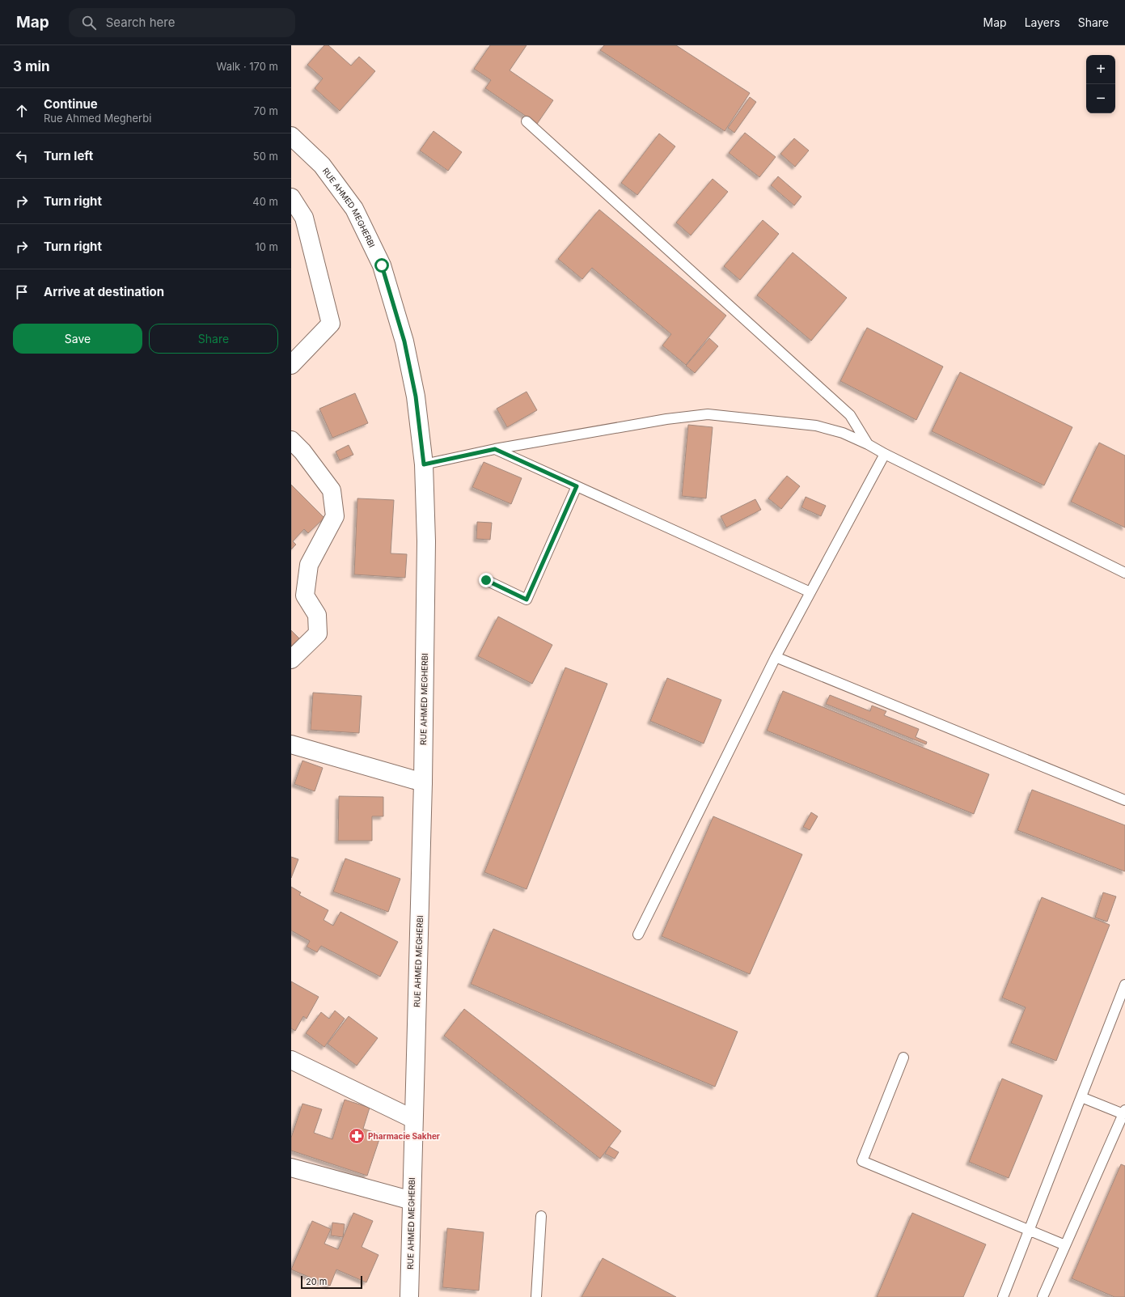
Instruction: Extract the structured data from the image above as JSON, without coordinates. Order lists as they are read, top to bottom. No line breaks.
{"streets":{"main road":["RUE AHMED MEGHERBI"]},"places":{"pharmacy":["Pharmacie Sakher"]},"scale_bar":"20 m","page":{"header":"Map","search":"Search here","nav":["Map","Layers","Share"],"heading":["3 min","Walk · 170 m"],"map_buttons":["+","−"],"list":[["Continue","Rue Ahmed Megherbi","70 m"],["Turn left","50 m"],["Turn right","40 m"],["Turn right","10 m"],"Arrive at destination"],"buttons":["Save","Share"],"scale":"20 m"}}
